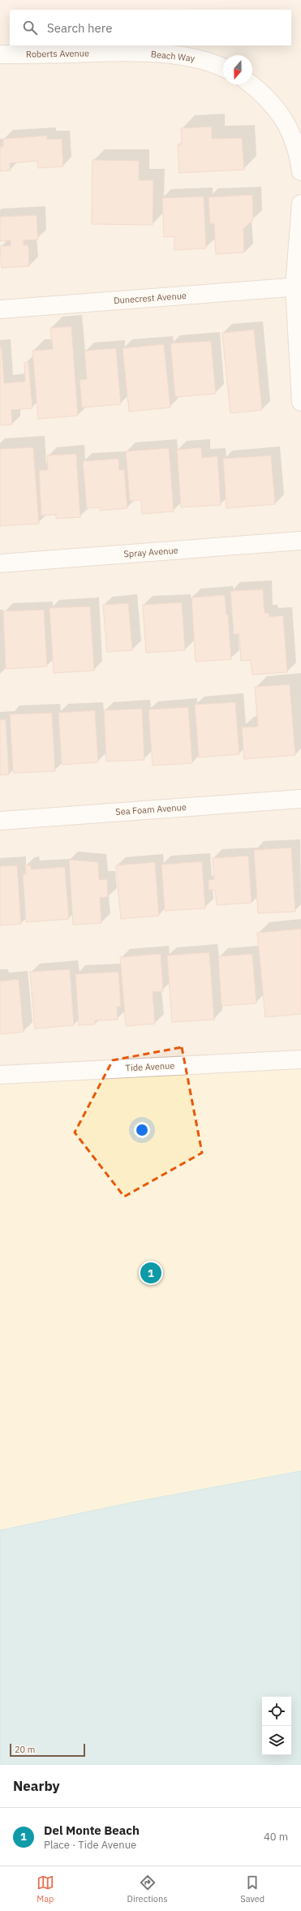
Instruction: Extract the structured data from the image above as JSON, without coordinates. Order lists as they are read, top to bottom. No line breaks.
{"streets":{"street":["Roberts Avenue","Beach Way","Dunecrest Avenue","Spray Avenue","Sea Foam Avenue","Tide Avenue"]},"crossings":[["Roberts Avenue","Beach Way"]],"scale_bar":"20 m","north":"bottom","page":{"search":"Search here","pins":"1","scale":"20 m","heading":"Nearby","list":[{"mark":"1","name":"Del Monte Beach","note":"Place · Tide Avenue","value":"40 m"}],"nav":["Map","Directions","Saved"]}}
